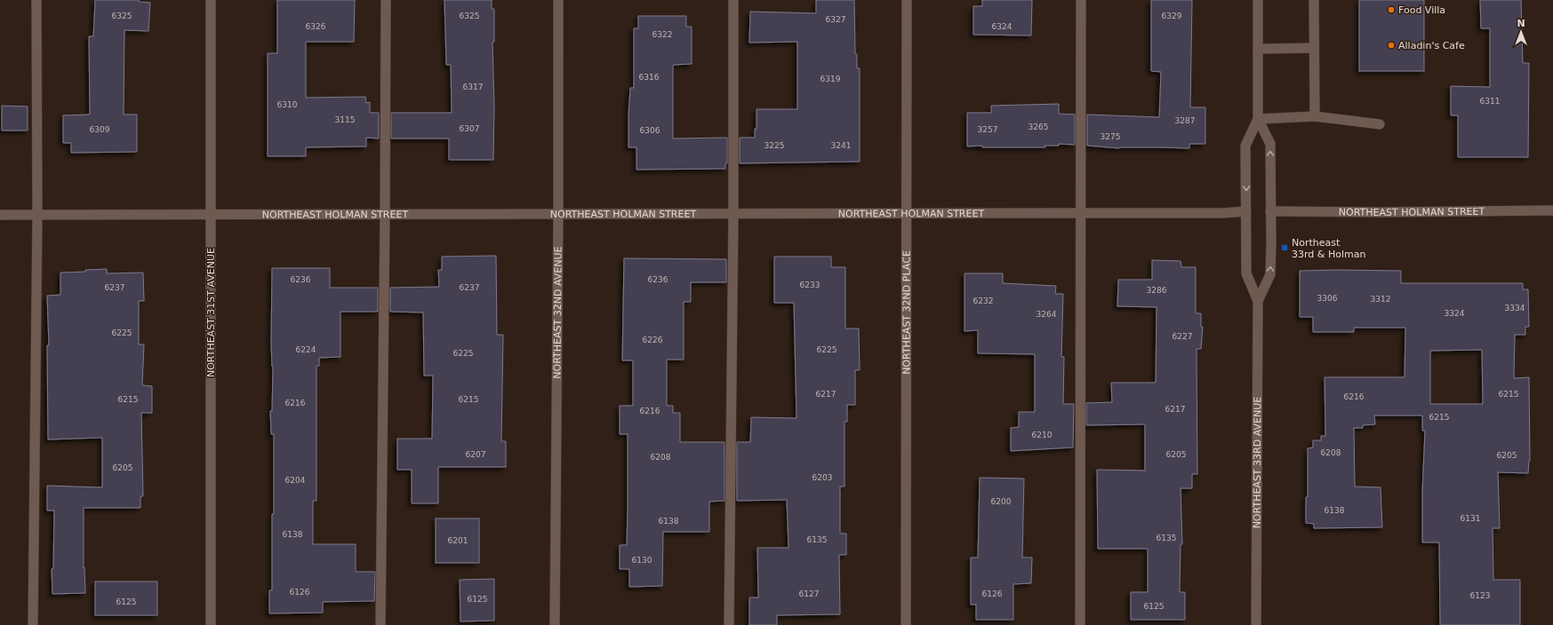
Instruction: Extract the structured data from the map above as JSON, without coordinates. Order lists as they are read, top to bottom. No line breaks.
{"streets":{"street":["NORTHEAST HOLMAN STREET","NORTHEAST 31ST AVENUE","NORTHEAST 32ND AVENUE","NORTHEAST 32ND PLACE","NORTHEAST 33RD AVENUE"]},"crossings":[["NORTHEAST HOLMAN STREET","NORTHEAST 31ST AVENUE"],["NORTHEAST HOLMAN STREET","NORTHEAST 32ND AVENUE"],["NORTHEAST HOLMAN STREET","NORTHEAST 32ND PLACE"],["NORTHEAST HOLMAN STREET","NORTHEAST 33RD AVENUE"]],"places":{"other":["Food Villa","Alladin's Cafe"],"transit":["Northeast 33rd & Holman"]},"house_numbers":["6325","6325","6329","6327","6326","6324","6322","6316","6319","6317","6311","6310","3115","3287","3265","6307","6309","3257","6306","3275","3225","3241","6236","6236","6233","6237","6237","3286","3306","3312","6232","3334","3324","3264","6225","6227","6226","6224","6225","6225","6217","6215","6216","6215","6215","6216","6217","6216","6215","6210","6208","6207","6205","6205","6208","6205","6203","6204","6200","6138","6131","6138","6138","6135","6135","6201","6130","6126","6127","6126","6123","6125","6125","6125"],"north":"top"}
